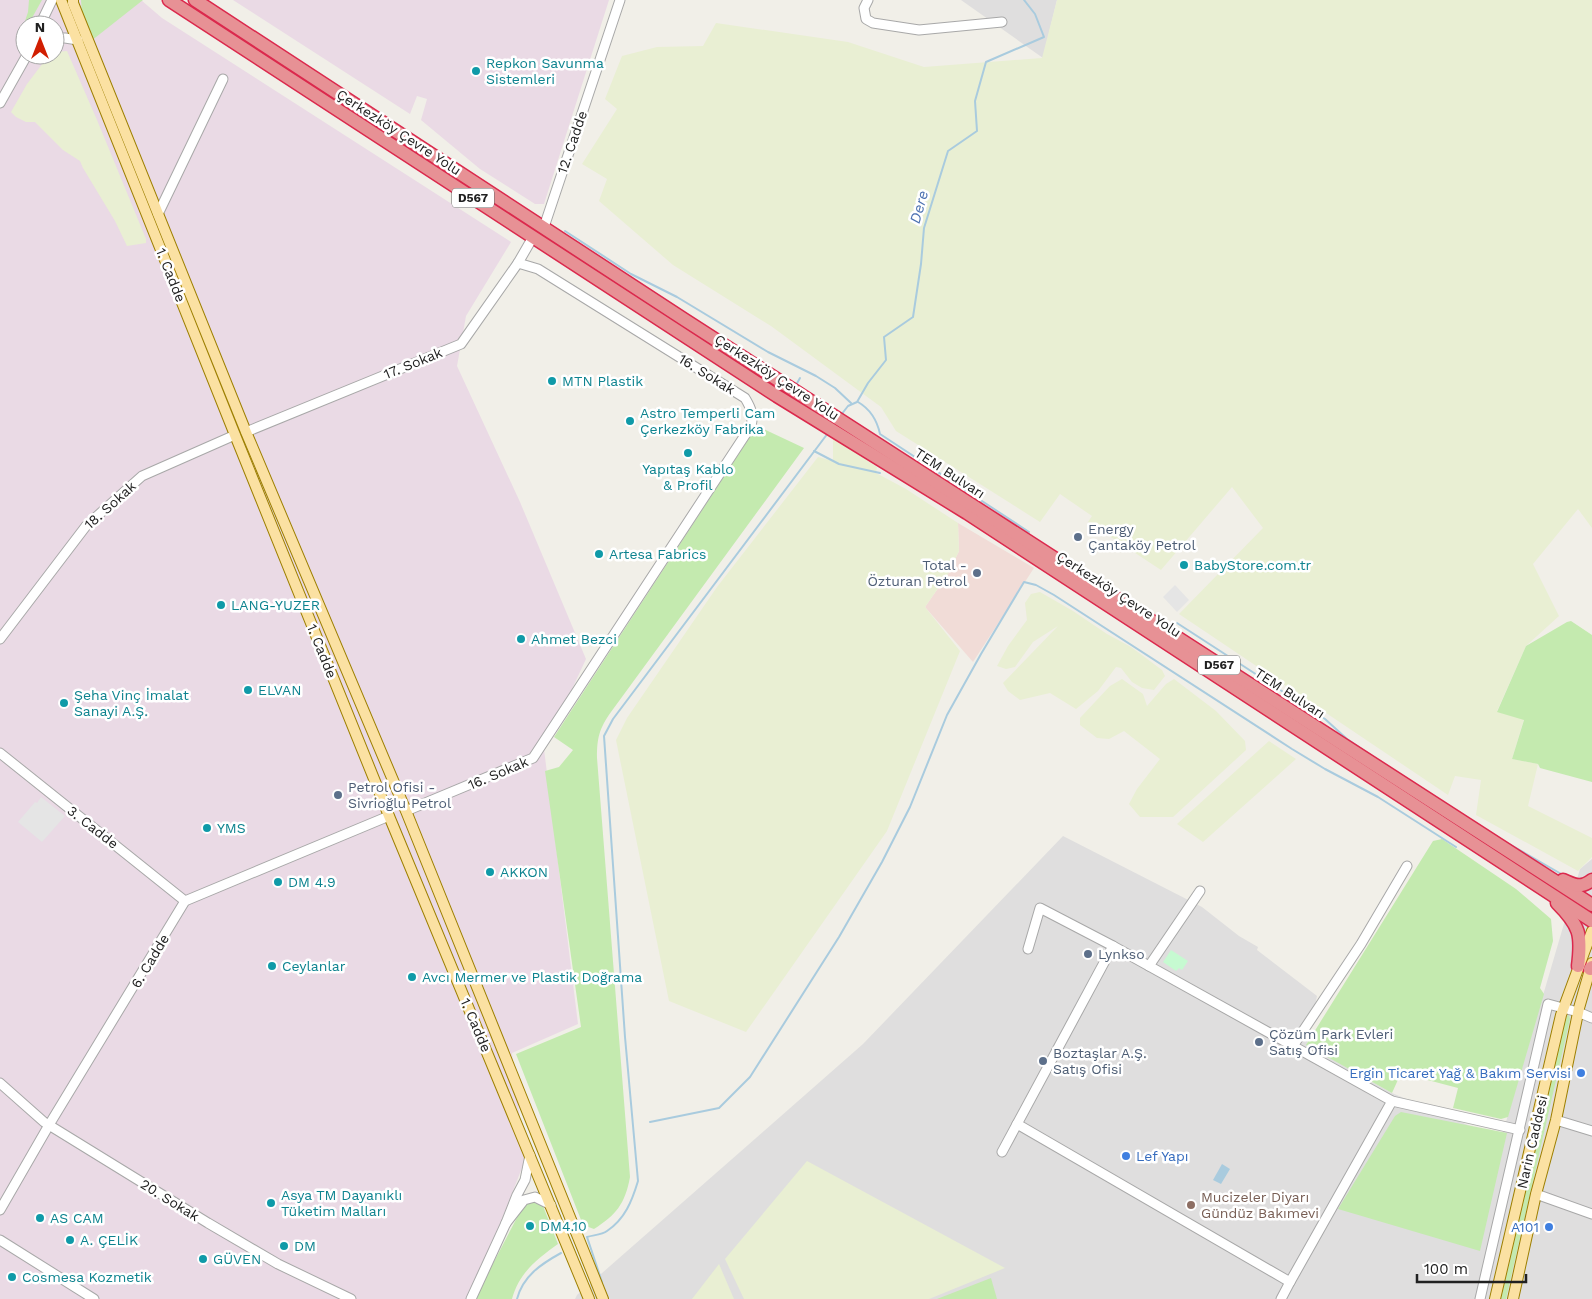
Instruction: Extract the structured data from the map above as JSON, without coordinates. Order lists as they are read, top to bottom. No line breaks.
{"streets":{"highway":["Çerkezköy Çevre Yolu","D567","TEM Bulvarı"],"main road":["1. Cadde","Narin Caddesi"],"street":["12. Cadde","17. Sokak","16. Sokak","18. Sokak","3. Cadde","6. Cadde","20. Sokak"]},"crossings":[["Çerkezköy Çevre Yolu","12. Cadde"],["Çerkezköy Çevre Yolu","D567"],["Çerkezköy Çevre Yolu","17. Sokak"],["Çerkezköy Çevre Yolu","TEM Bulvarı"],["12. Cadde","D567"],["1. Cadde","17. Sokak"],["1. Cadde","16. Sokak"],["1. Cadde","18. Sokak"],["17. Sokak","16. Sokak"],["3. Cadde","6. Cadde"],["6. Cadde","20. Sokak"]],"water":["Dere"],"places":["Repkon Savunma Sistemleri","MTN Plastik","Astro Temperli Cam Çerkezköy Fabrika","Yapıtaş Kablo & Profil","Energy Çantaköy Petrol","Artesa Fabrics","BabyStore.com.tr","Total - Özturan Petrol","LANG-YUZER","Ahmet Bezci","ELVAN","Şeha Vinç İmalat Sanayi A.Ş.","Petrol Ofisi - Sivrioğlu Petrol","YMS","AKKON","DM 4.9","Lynkso","Ceylanlar","Avcı Mermer ve Plastik Doğrama","Çözüm Park Evleri Satış Ofisi","Boztaşlar A.Ş. Satış Ofisi","Ergin Ticaret Yağ & Bakım Servisi","Lef Yapı","Asya TM Dayanıklı Tüketim Malları","Mucizeler Diyarı Gündüz Bakımevi","AS CAM","DM4.10","A101","A. ÇELİK","DM","GÜVEN","Cosmesa Kozmetik"],"scale_bar":"100 m","north":"top"}
